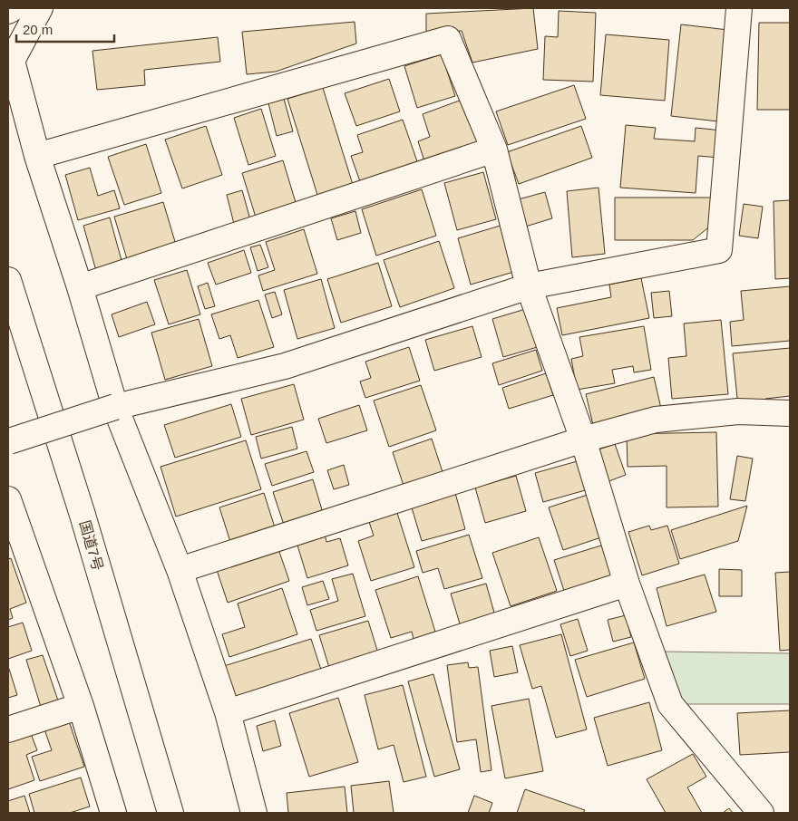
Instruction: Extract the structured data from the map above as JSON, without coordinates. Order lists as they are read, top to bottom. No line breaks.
{"streets":{"main road":["国道7号"]},"scale_bar":"20 m"}
